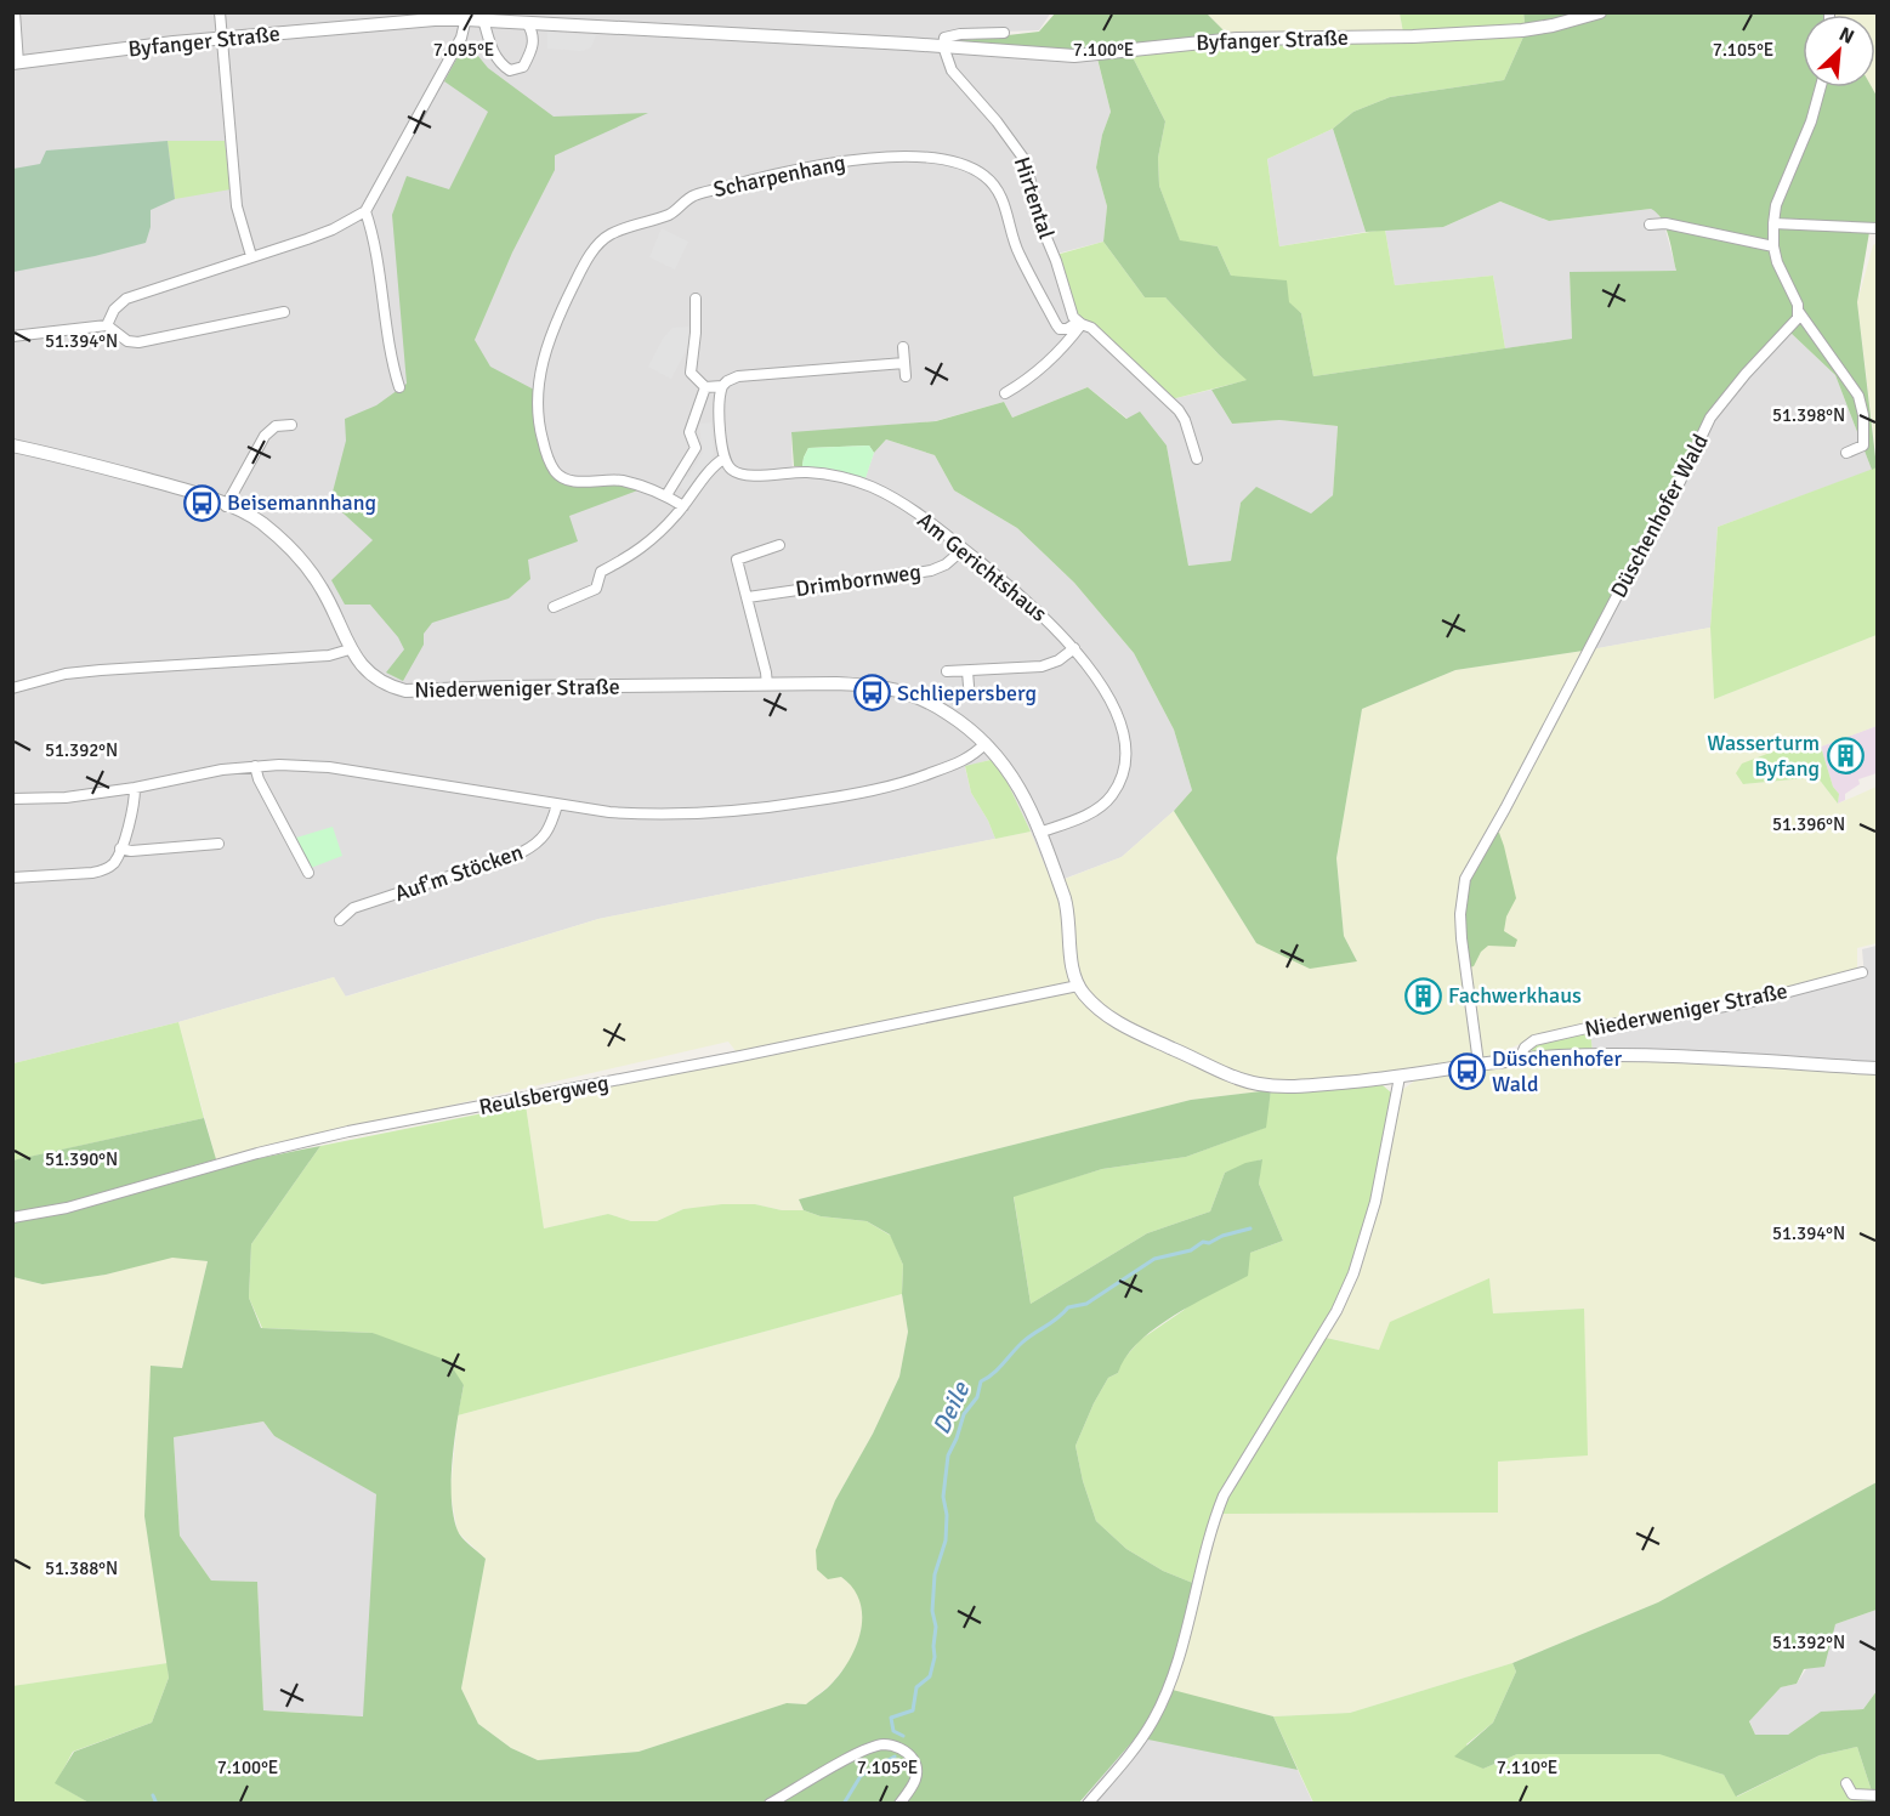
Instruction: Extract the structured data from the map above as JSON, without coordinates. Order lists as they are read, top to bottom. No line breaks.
{"streets":{"street":["Byfanger Straße","Scharpenhang","Hirtental","Düschenhofer Wald","Am Gerichtshaus","Drimbornweg","Niederweniger Straße","Auf'm Stöcken","Reulsbergweg"]},"crossings":[["Byfanger Straße","Hirtental"],["Scharpenhang","Hirtental"],["Düschenhofer Wald","Niederweniger Straße"],["Am Gerichtshaus","Drimbornweg"],["Am Gerichtshaus","Niederweniger Straße"],["Niederweniger Straße","Reulsbergweg"]],"water":["Deile"],"places":{"bus stop":["Beisemannhang","Schliepersberg","Düschenhofer Wald"],"building":["Wasserturm Byfang","Fachwerkhaus"]},"north":"top right","coordinates":["7.095°E","7.100°E","7.105°E","51.394°N","51.398°N","51.392°N","51.396°N","51.390°N","51.388°N","7.110°E"]}
